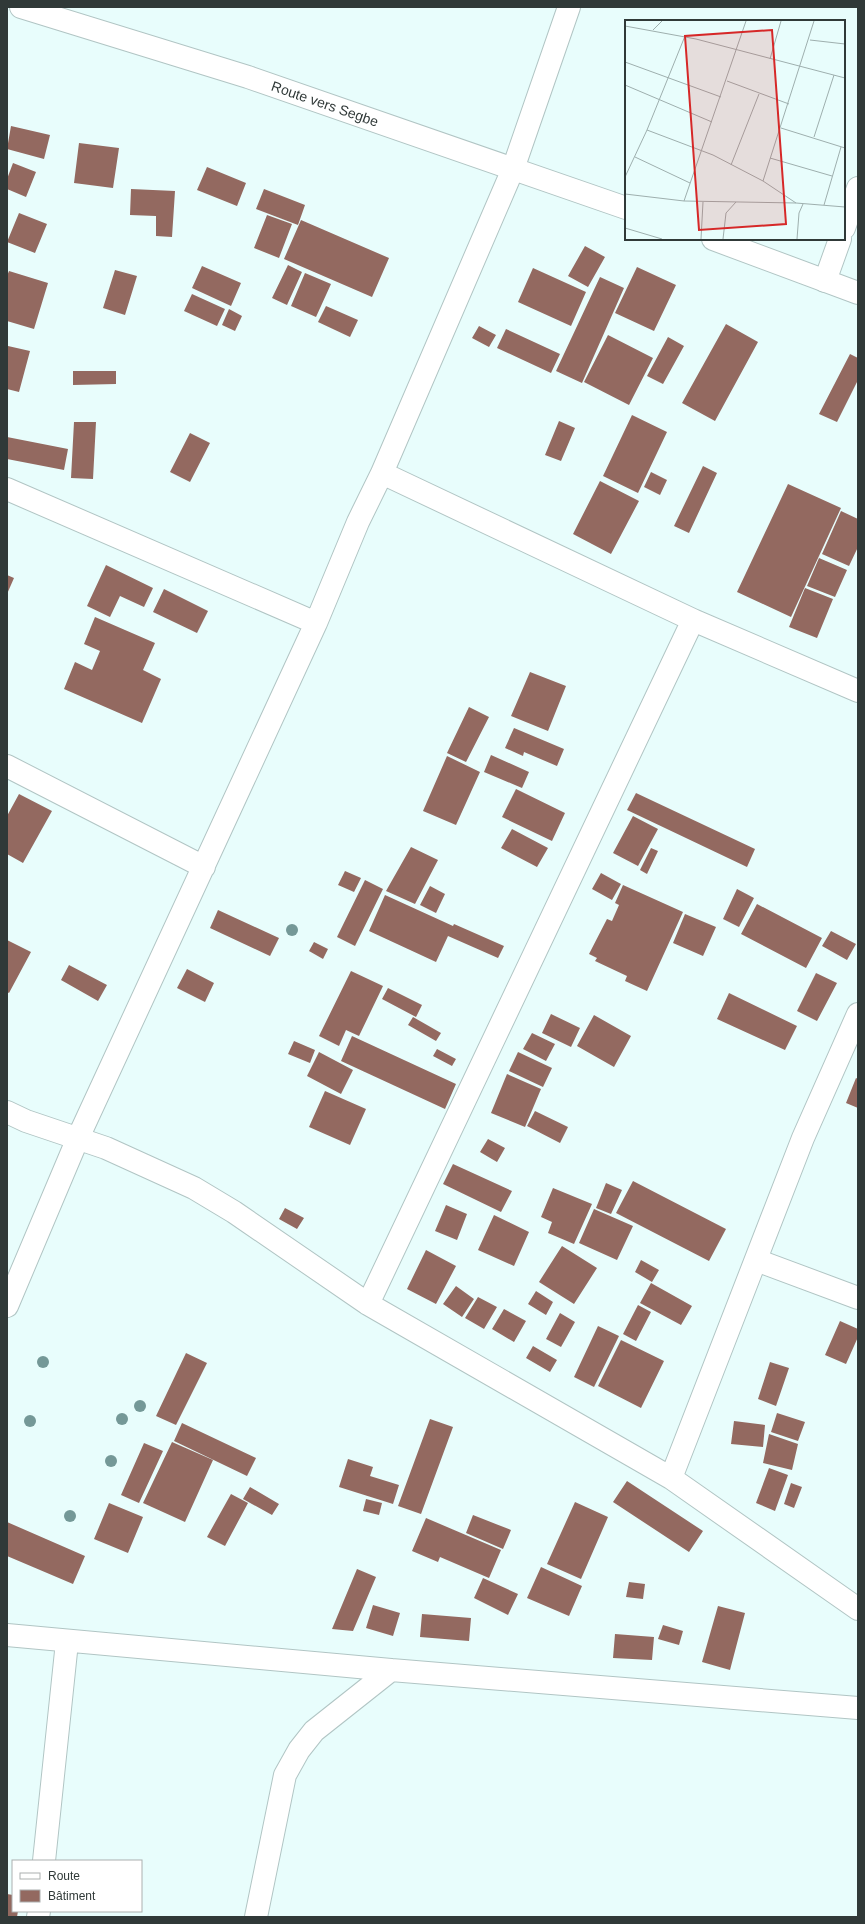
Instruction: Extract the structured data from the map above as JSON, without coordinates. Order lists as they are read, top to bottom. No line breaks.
{"streets":{"street":["Route vers Segbe"]},"legend":["Route","Bâtiment"]}
